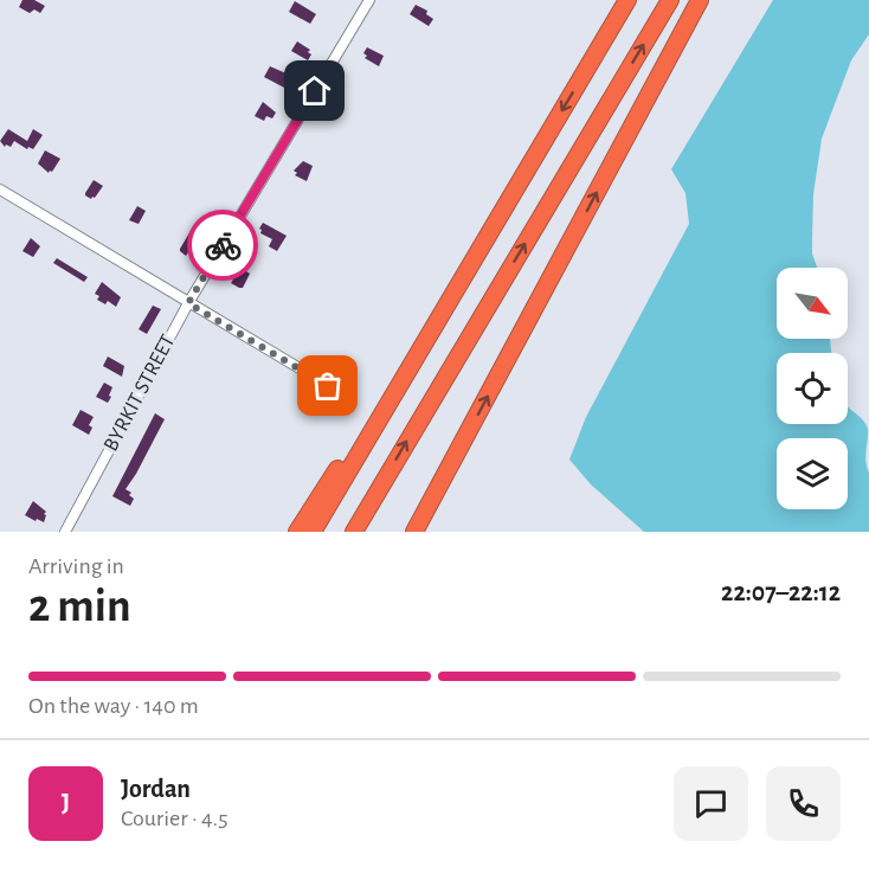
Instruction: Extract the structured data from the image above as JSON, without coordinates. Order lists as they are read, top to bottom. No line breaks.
{"streets":{"street":["BYRKIT STREET"]},"north":"bottom right","page":{"heading":["2 min","Arriving in","22:07–22:12"],"panel":["Jordan","Courier · 4.5"],"bar":"On the way · 140 m","round":"J"}}
